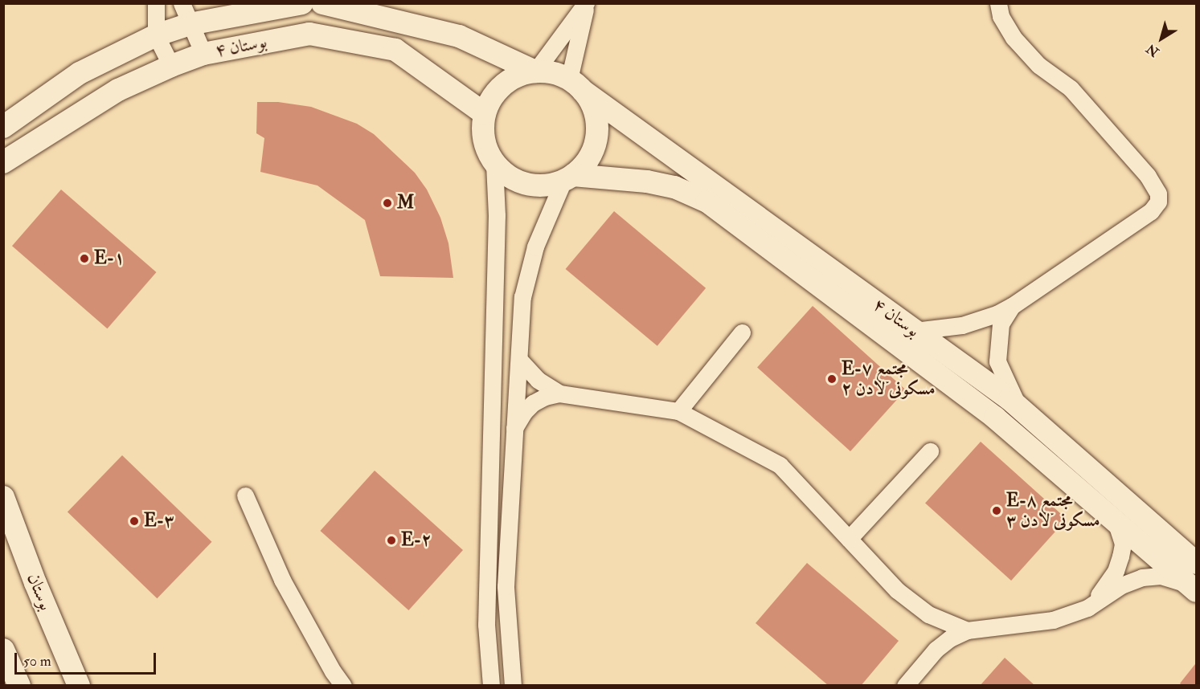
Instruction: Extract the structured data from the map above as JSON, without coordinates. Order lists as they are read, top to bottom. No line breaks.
{"streets":{"street":["بوستان ۴","بوستان"]},"places":["M","E-۱","E-۷ مجتمع مسکونی لادن ۲","E-۸ مجتمع مسکونی لادن ۳","E-۳","E-۲"],"scale_bar":"50 m","north":"bottom left"}
